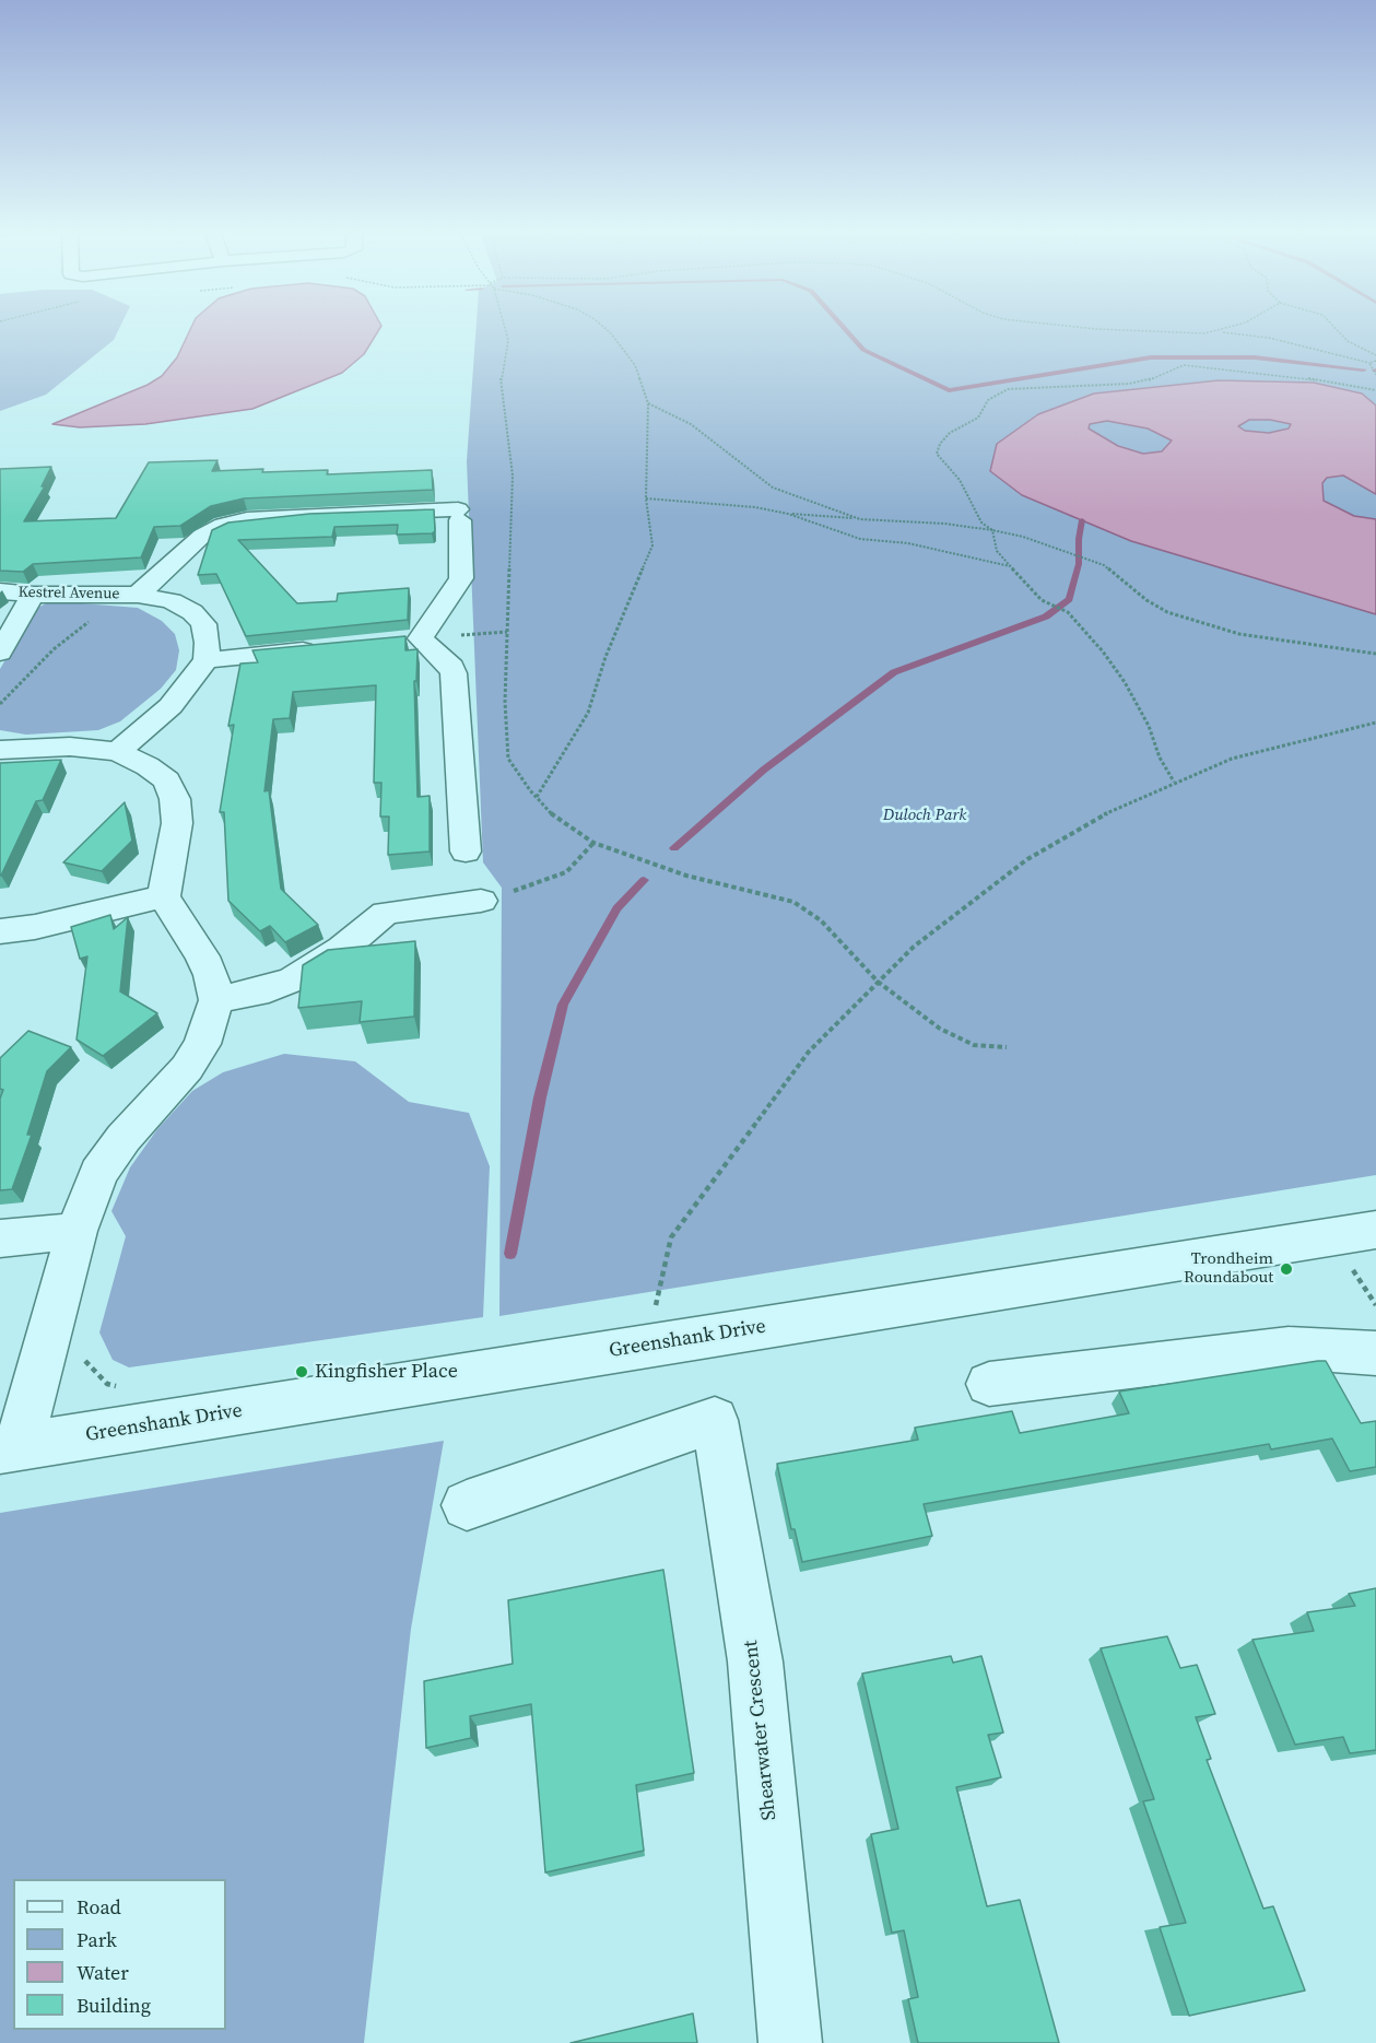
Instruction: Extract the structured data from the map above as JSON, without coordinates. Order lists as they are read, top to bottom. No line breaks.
{"streets":{"street":["Kestrel Avenue","Greenshank Drive","Shearwater Crescent"]},"parks":["Duloch Park"],"places":["Trondheim Roundabout","Kingfisher Place"],"legend":["Road","Park","Water","Building"]}
